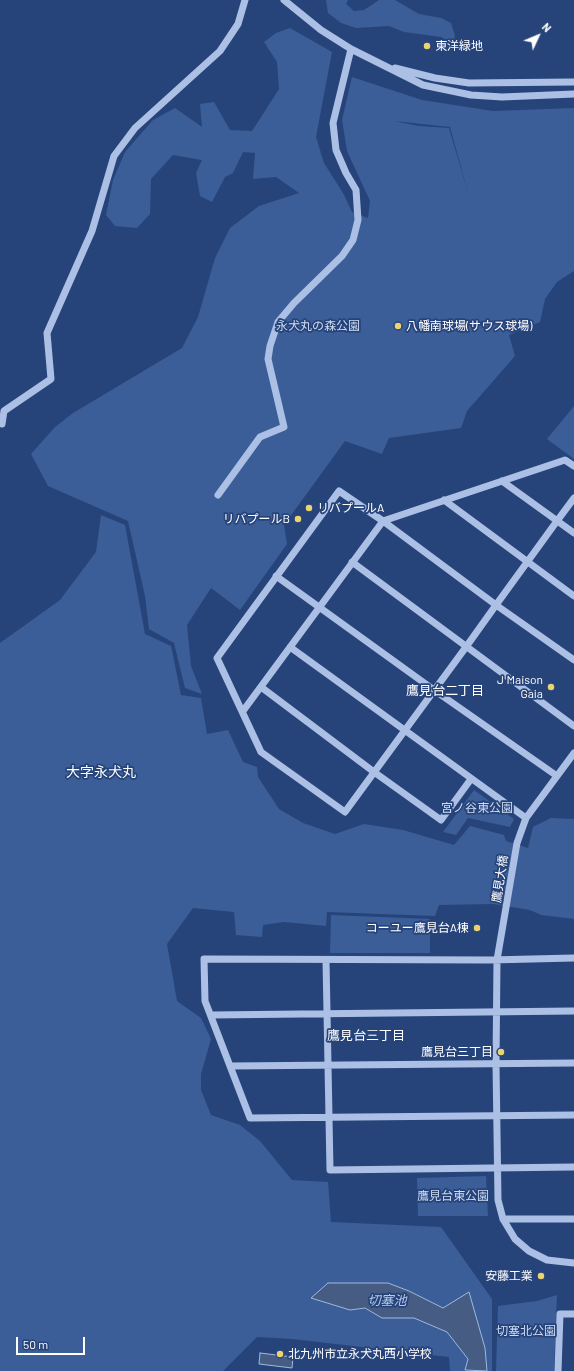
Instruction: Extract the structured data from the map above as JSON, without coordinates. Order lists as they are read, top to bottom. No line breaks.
{"streets":{"street":["鷹見大橋"]},"districts":["鷹見台二丁目","大字永犬丸","鷹見台三丁目"],"water":["切塞池"],"parks":["永犬丸の森公園","宮ノ谷東公園","鷹見台東公園","切塞北公園"],"places":["東洋緑地","八幡南球場(サウス球場)","リバプールA","リバプールB","J Maison Gaia","コーユー鷹見台A棟","鷹見台三丁目","安藤工業","北九州市立永犬丸西小学校"],"scale_bar":"50 m","north":"top right"}
